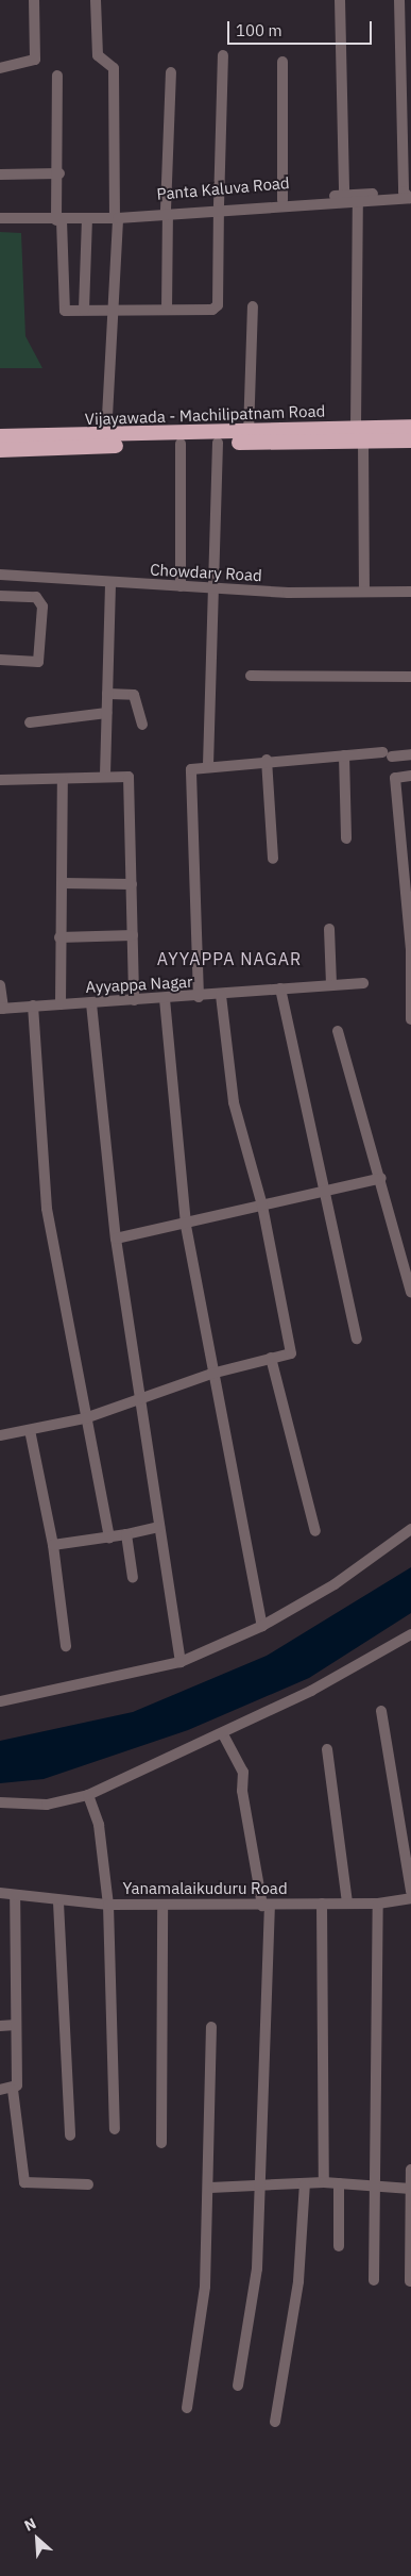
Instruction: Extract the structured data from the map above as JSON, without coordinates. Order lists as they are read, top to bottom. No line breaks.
{"streets":{"highway":["Vijayawada - Machilipatnam Road"],"street":["Panta Kaluva Road","Chowdary Road","Ayyappa Nagar","Yanamalaikuduru Road"]},"districts":["AYYAPPA NAGAR"],"scale_bar":"100 m","north":"top left"}
